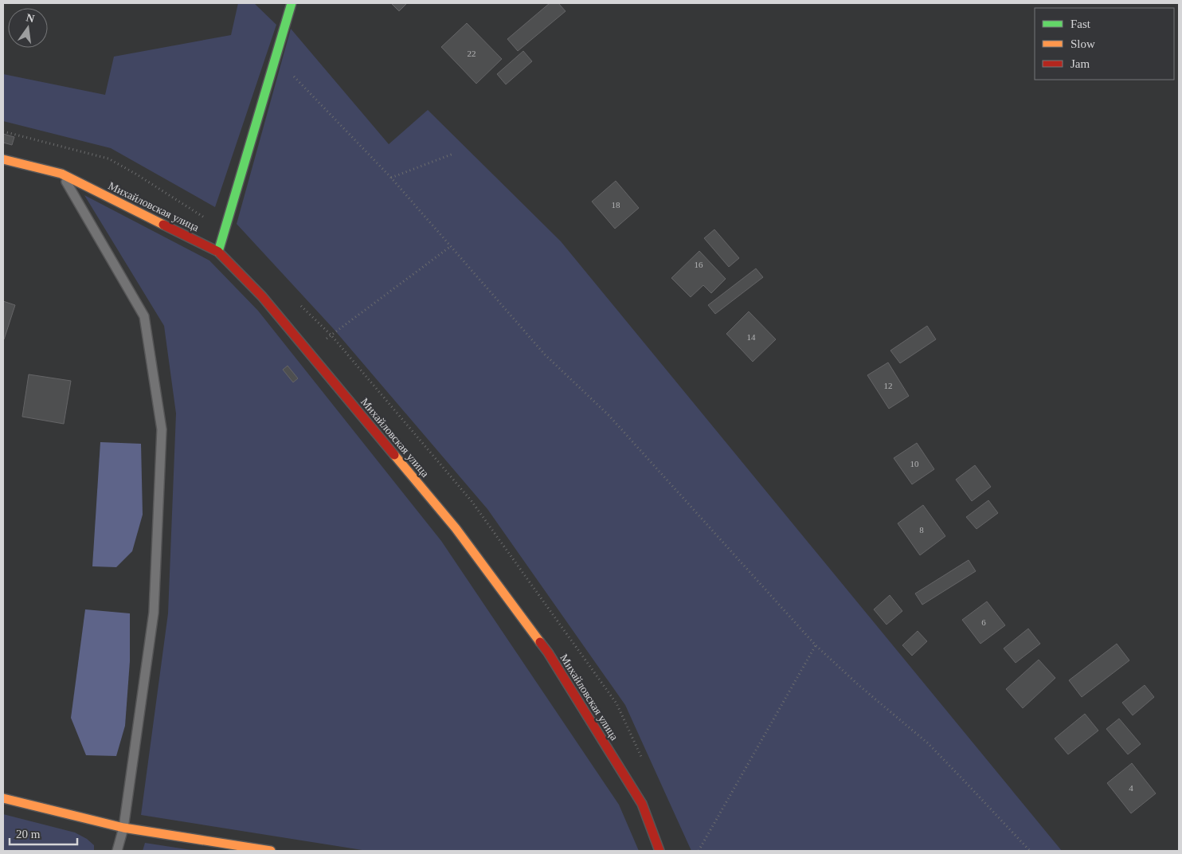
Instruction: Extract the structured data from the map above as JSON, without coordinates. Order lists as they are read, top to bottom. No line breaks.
{"streets":{"street":["Михайловская улица"]},"house_numbers":["22","18","16","14","12","10","8","6","4"],"legend":["Fast","Slow","Jam"],"scale_bar":"20 m","north":"top"}
